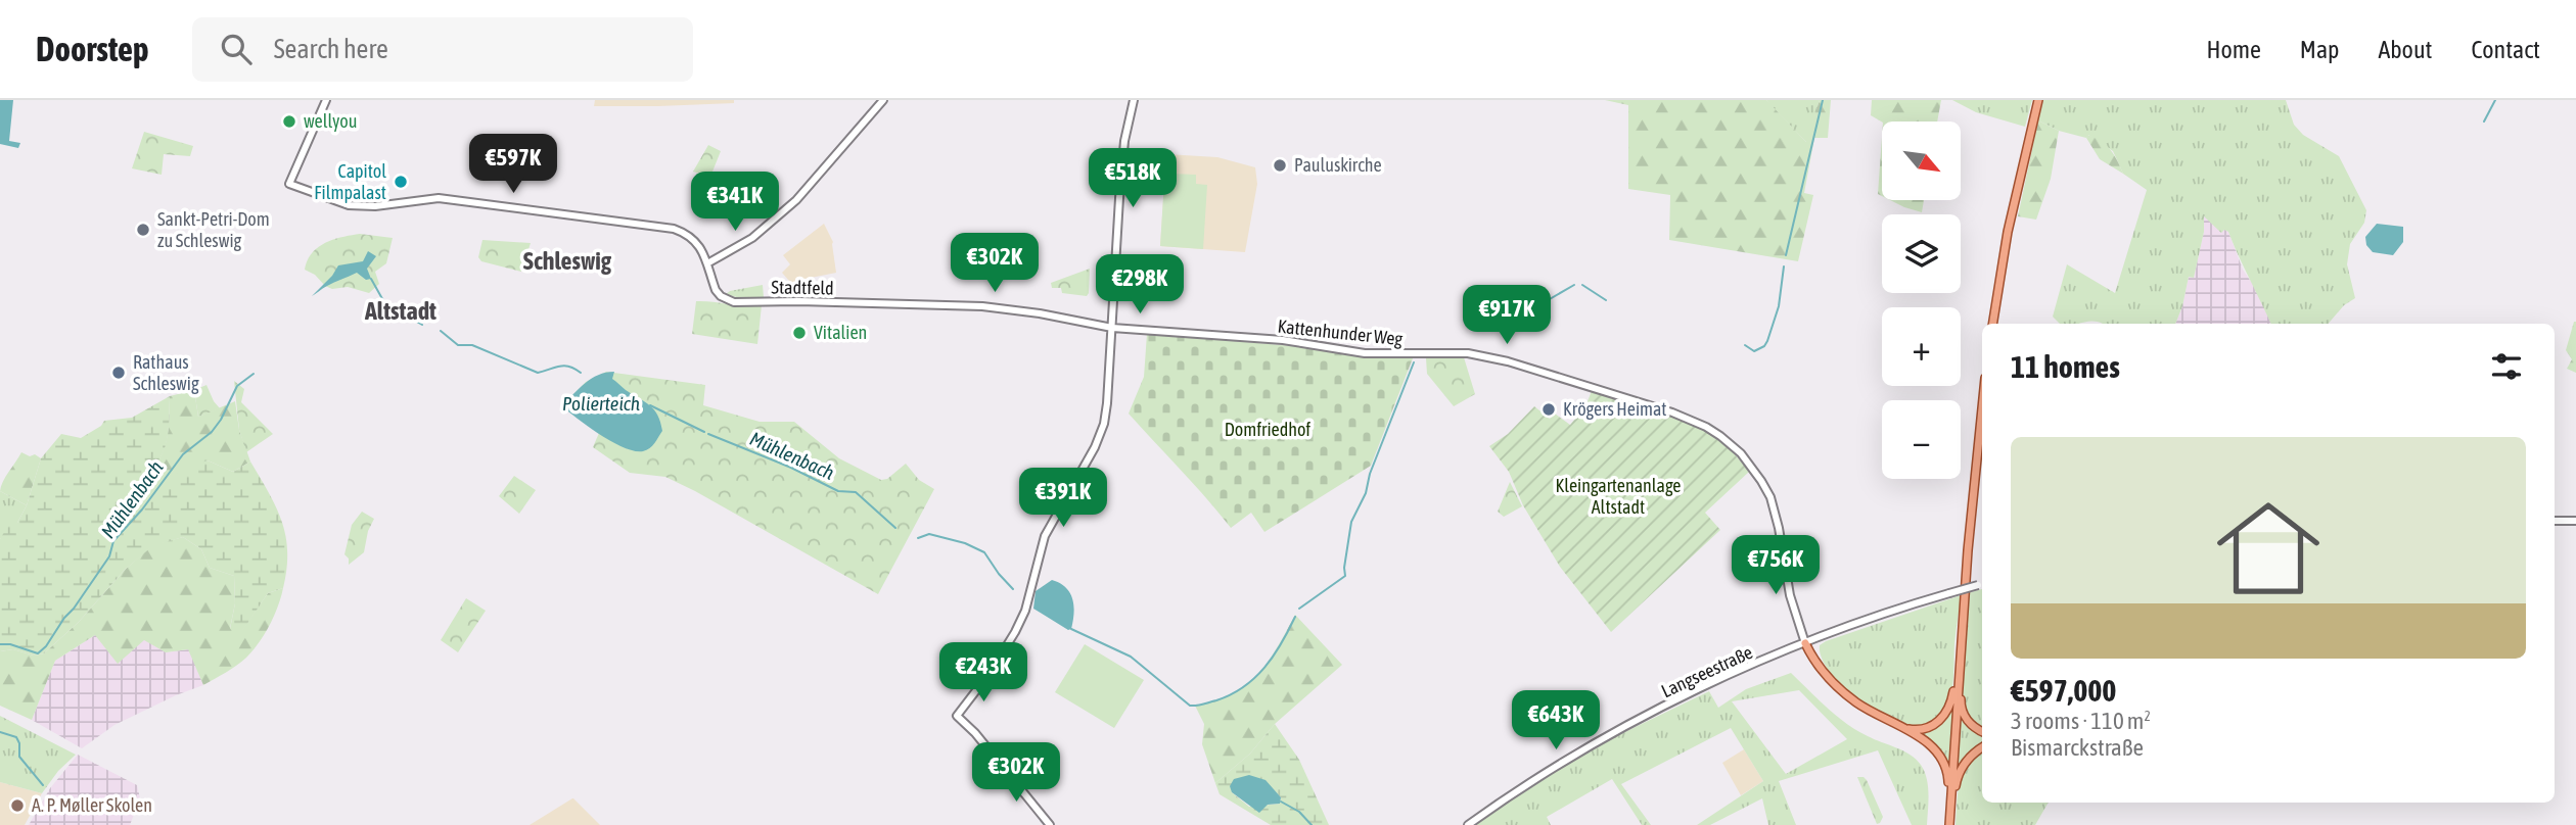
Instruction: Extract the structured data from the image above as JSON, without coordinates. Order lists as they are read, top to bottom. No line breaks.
{"streets":{"street":["Stadtfeld","Kattenhunder Weg","Langseestraße"]},"crossings":[["Stadtfeld","Kattenhunder Weg"],["Kattenhunder Weg","Langseestraße"]],"districts":["Schleswig","Altstadt"],"water":["Polierteich","Mühlenbach"],"parks":["Domfriedhof","Kleingartenanlage Altstadt"],"places":["wellyou","Pauluskirche","Capitol Filmpalast","Sankt-Petri-Dom zu Schleswig","Vitalien","Rathaus Schleswig","Krögers Heimat","A. P. Møller Skolen"],"north":"bottom right","page":{"header":"Doorstep","search":"Search here","nav":["Home","Map","About","Contact"],"map_buttons":["+","−"],"price":["€597K","€518K","€341K","€302K","€298K","€917K","€391K","€756K","€243K","€643K","€302K"],"heading":"11 homes","list":[{"name":"€597,000","note":"3 rooms · 110 m² · Bismarckstraße"}]}}
